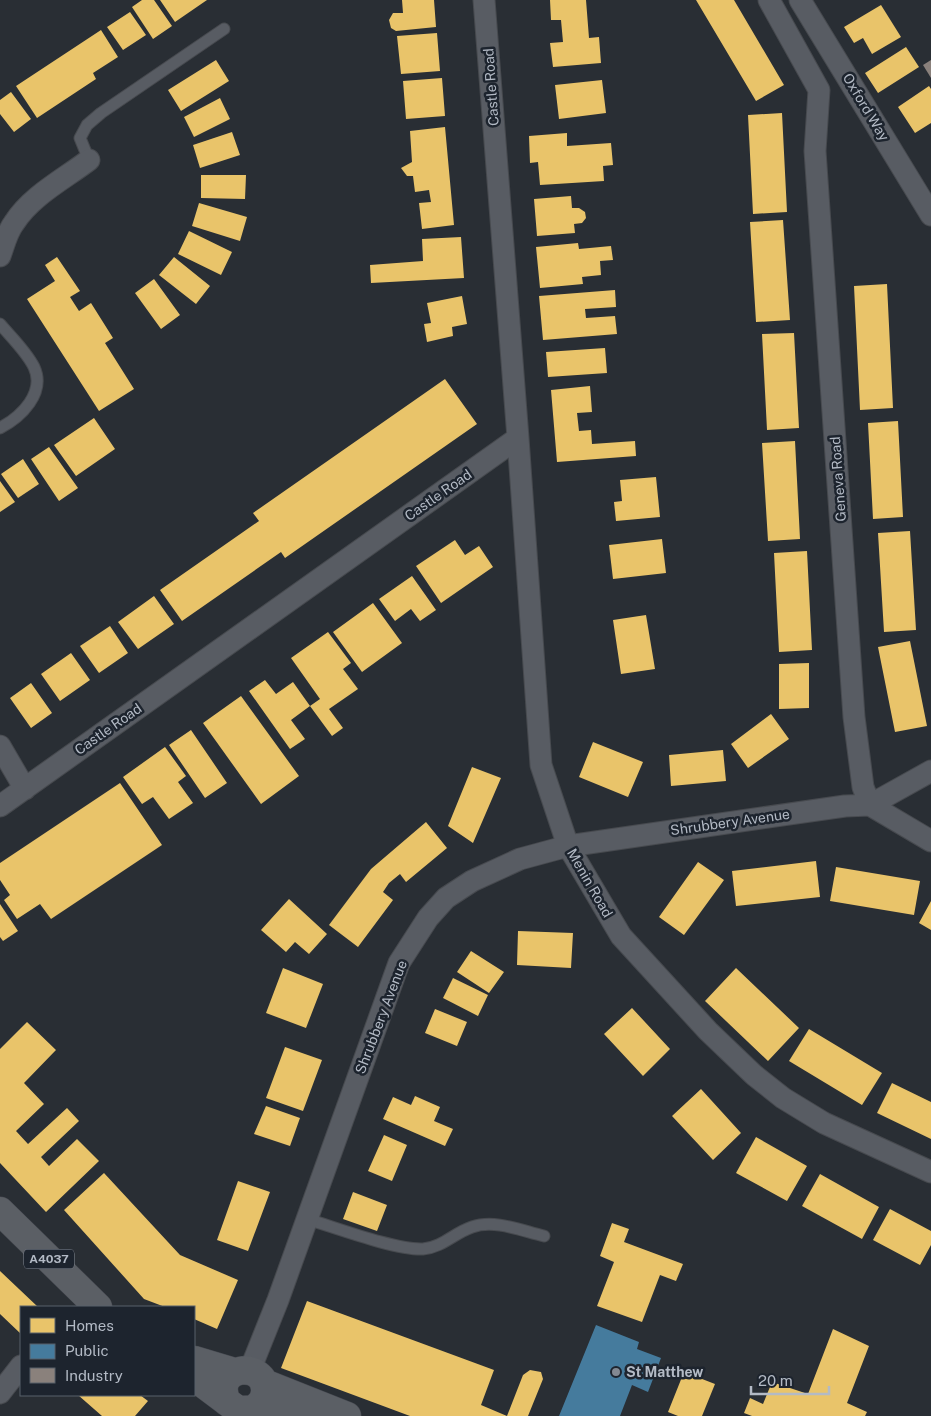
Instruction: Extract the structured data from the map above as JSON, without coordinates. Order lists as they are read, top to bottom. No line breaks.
{"streets":{"main road":["A4037"],"street":["Castle Road","Oxford Way","Geneva Road","Shrubbery Avenue","Menin Road"]},"crossings":[["Castle Road","Menin Road"],["Geneva Road","Shrubbery Avenue"],["Shrubbery Avenue","Menin Road"]],"places":["St Matthew"],"legend":["Homes","Public","Industry"],"scale_bar":"20 m"}
